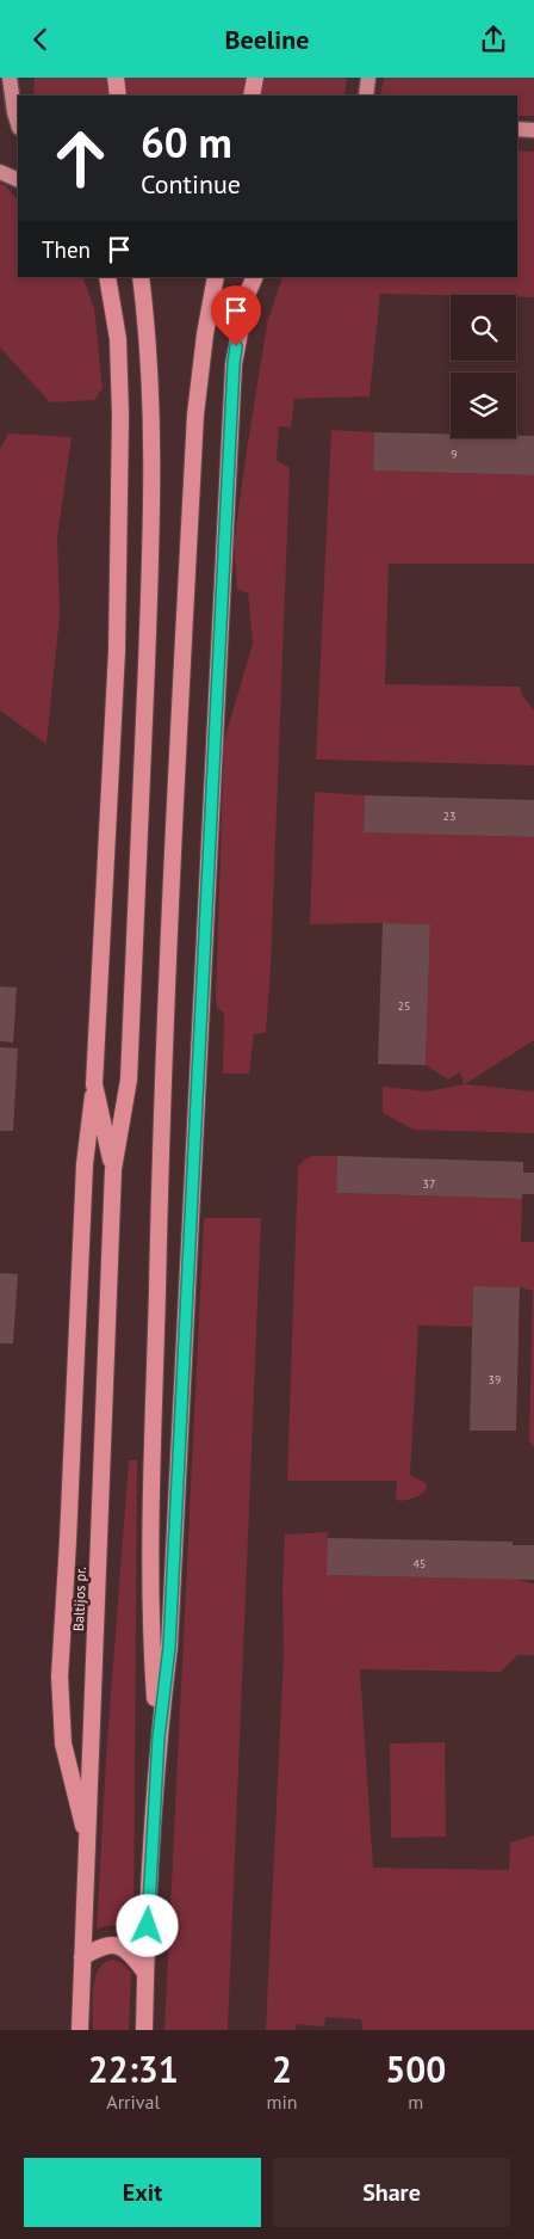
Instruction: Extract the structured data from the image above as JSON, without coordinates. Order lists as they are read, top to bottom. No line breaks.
{"streets":{"highway":["Baltijos pr."]},"house_numbers":["9","23","25","37","39","45"],"page":{"header":"Beeline","turn":["60 m","Continue"],"then":"Then","eta":["22:31","Arrival","2","min","500","m"],"buttons":["Exit","Share"]}}
